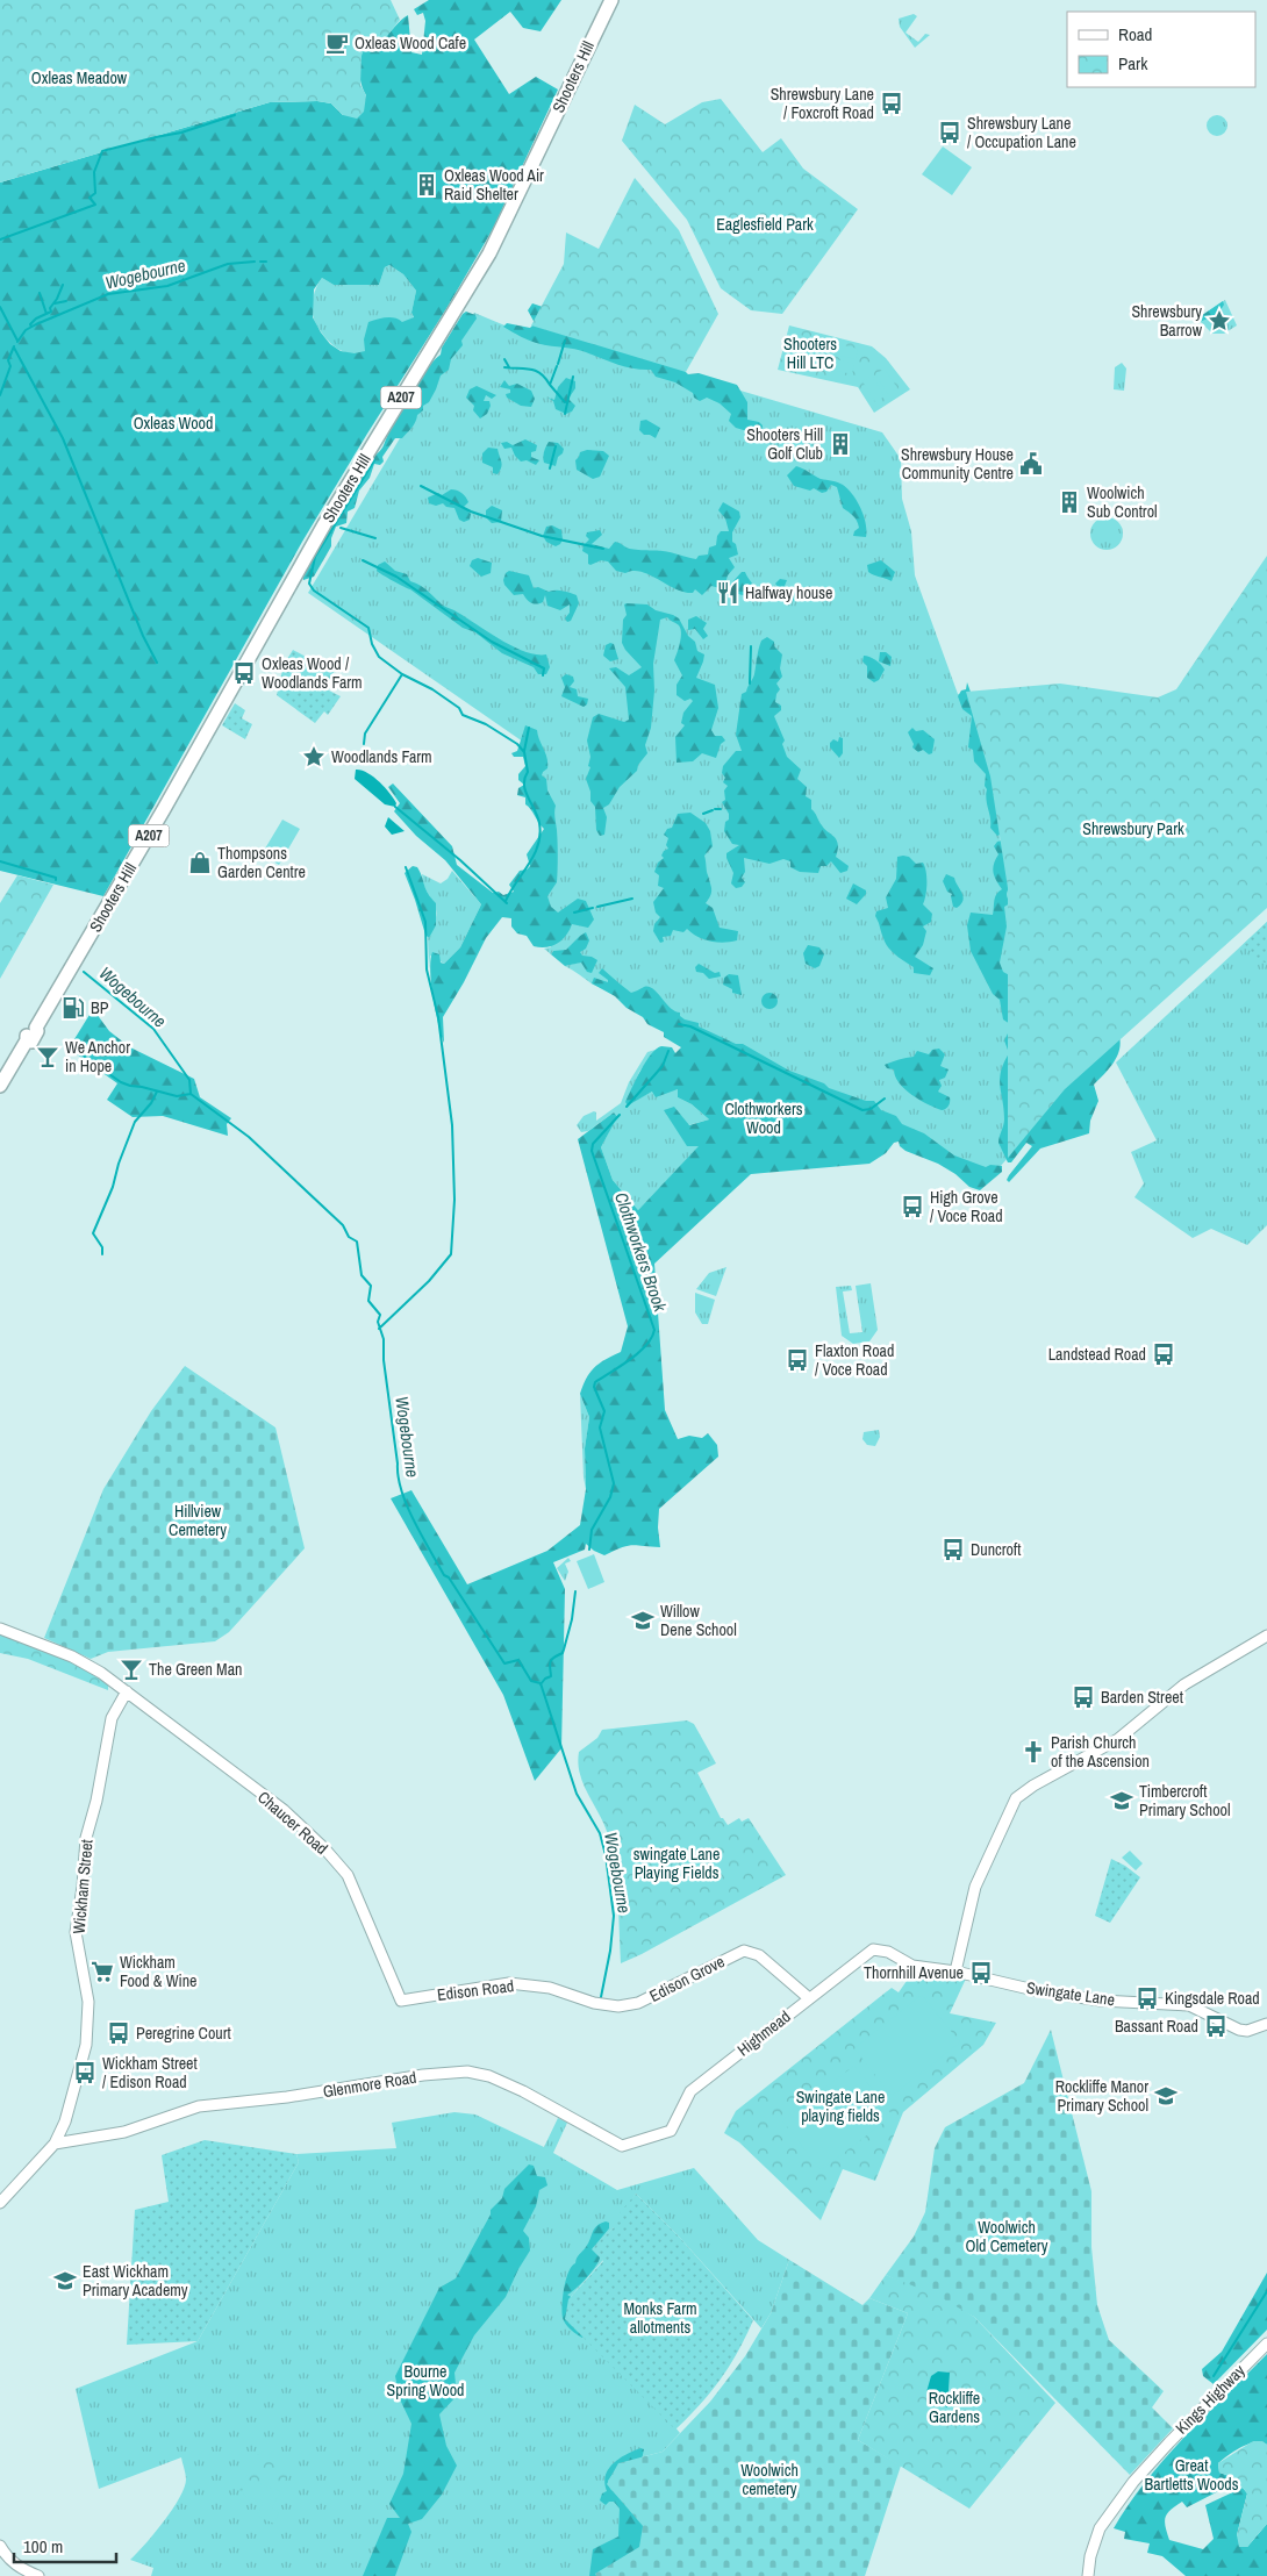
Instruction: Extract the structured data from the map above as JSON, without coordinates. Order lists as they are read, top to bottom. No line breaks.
{"streets":{"main road":["Shooters Hill","A207"],"street":["Chaucer Road","Wickham Street","Edison Grove","Edison Road","Swingate Lane","Highmead","Glenmore Road","Kings Highway"]},"crossings":[["Chaucer Road","Wickham Street"],["Chaucer Road","Edison Road"],["Wickham Street","Glenmore Road"],["Edison Grove","Edison Road"],["Edison Grove","Highmead"],["Swingate Lane","Highmead"],["Highmead","Glenmore Road"]],"water":["Wogebourne","Clothworkers Brook"],"parks":["Oxleas Meadow","Eaglesfield Park","Shooters Hill LTC","Oxleas Wood","Shrewsbury Park","Clothworkers Wood","Hillview Cemetery","swingate Lane Playing Fields","Swingate Lane playing fields","Woolwich Old Cemetery","Monks Farm allotments","Bourne Spring Wood","Rockliffe Gardens","Great Bartletts Woods","Woolwich cemetery"],"places":{"cafe":["Oxleas Wood Cafe"],"bus stop":["Shrewsbury Lane / Foxcroft Road","Shrewsbury Lane / Occupation Lane","Oxleas Wood / Woodlands Farm","High Grove / Voce Road","Landstead Road","Flaxton Road / Voce Road","Duncroft","Barden Street","Thornhill Avenue","Kingsdale Road","Bassant Road","Peregrine Court","Wickham Street / Edison Road"],"building":["Oxleas Wood Air Raid Shelter","Shooters Hill Golf Club","Woolwich Sub Control"],"place":["Shrewsbury Barrow","Woodlands Farm"],"public building":["Shrewsbury House Community Centre"],"restaurant":["Halfway house"],"shop":["Thompsons Garden Centre"],"fuel station":["BP"],"bar":["We Anchor in Hope","The Green Man"],"school or university":["Willow Dene School","Timbercroft Primary School","Rockliffe Manor Primary School","East Wickham Primary Academy"],"church":["Parish Church of the Ascension"],"supermarket":["Wickham Food & Wine"]},"legend":["Road","Park"],"scale_bar":"100 m"}
